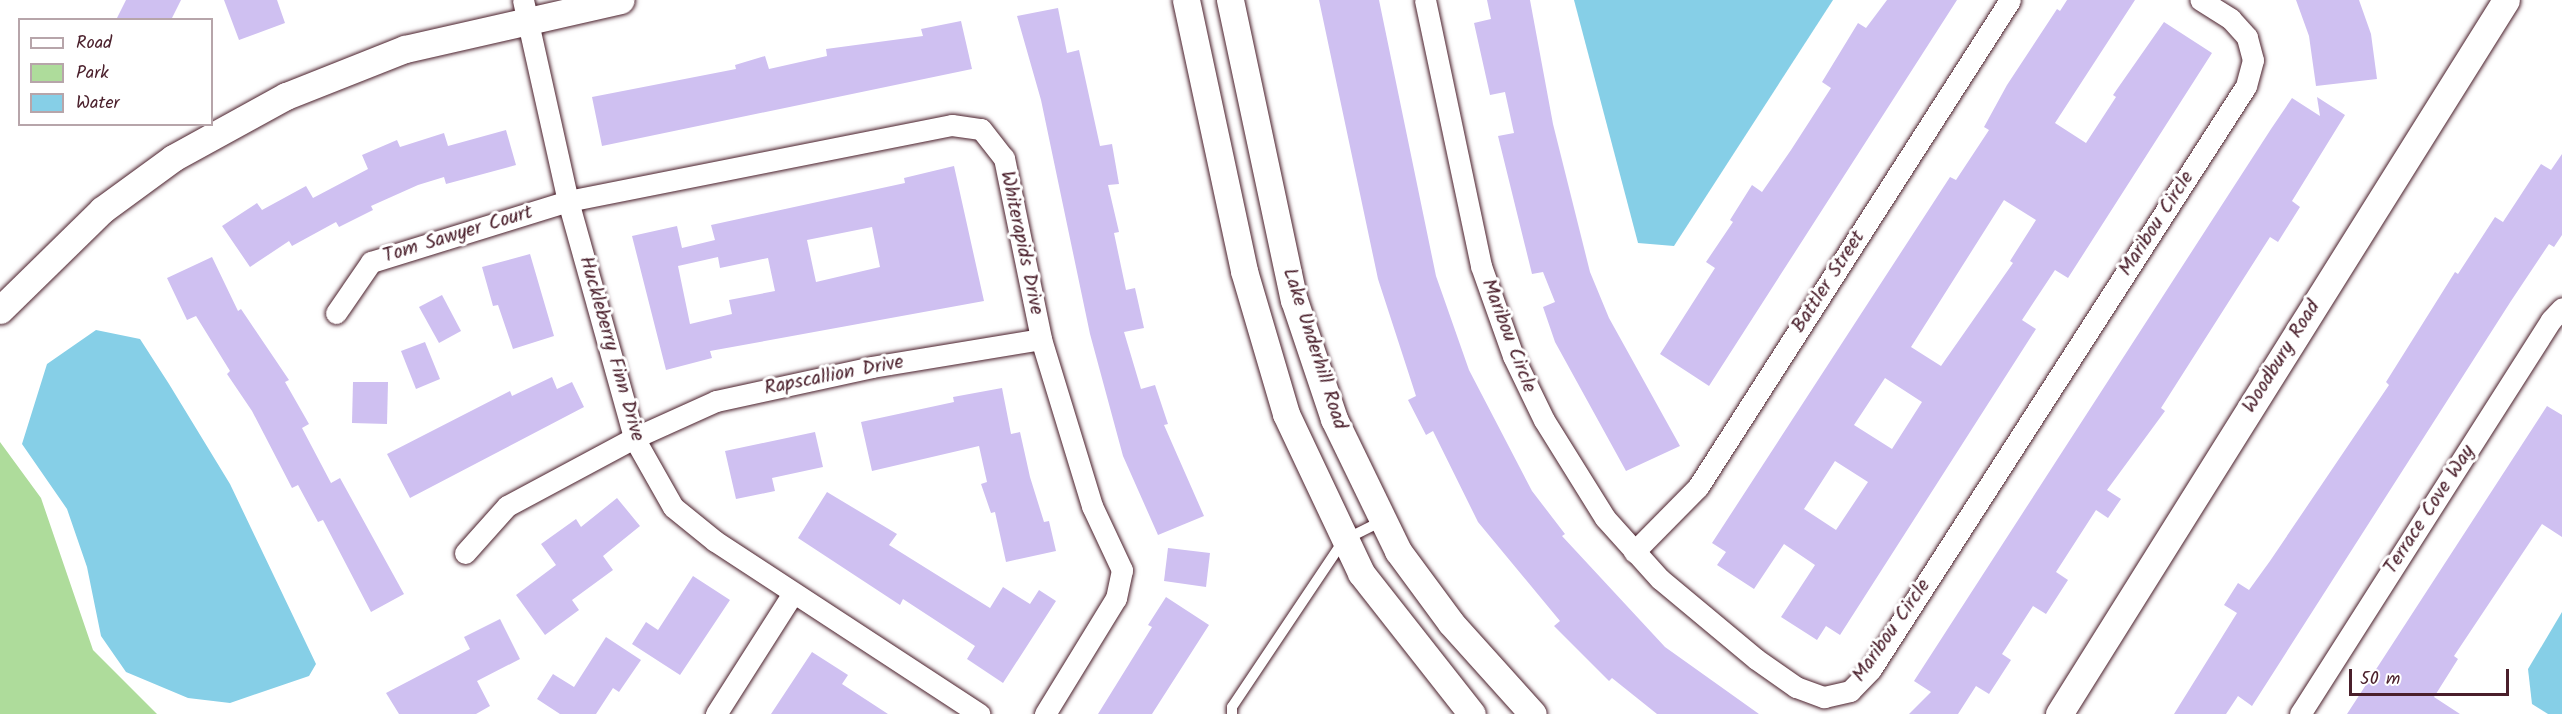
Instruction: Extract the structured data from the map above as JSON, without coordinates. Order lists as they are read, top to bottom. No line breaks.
{"streets":{"street":["Maribou Circle","Tom Sawyer Court","Whiterapids Drive","Battler Street","Huckleberry Finn Drive","Lake Underhill Road","Woodbury Road","Rapscallion Drive","Terrace Cove Way"]},"crossings":[["Maribou Circle","Battler Street"],["Tom Sawyer Court","Whiterapids Drive"],["Tom Sawyer Court","Huckleberry Finn Drive"],["Whiterapids Drive","Huckleberry Finn Drive"],["Whiterapids Drive","Rapscallion Drive"],["Huckleberry Finn Drive","Rapscallion Drive"]],"legend":["Road","Park","Water"],"scale_bar":"50 m"}
